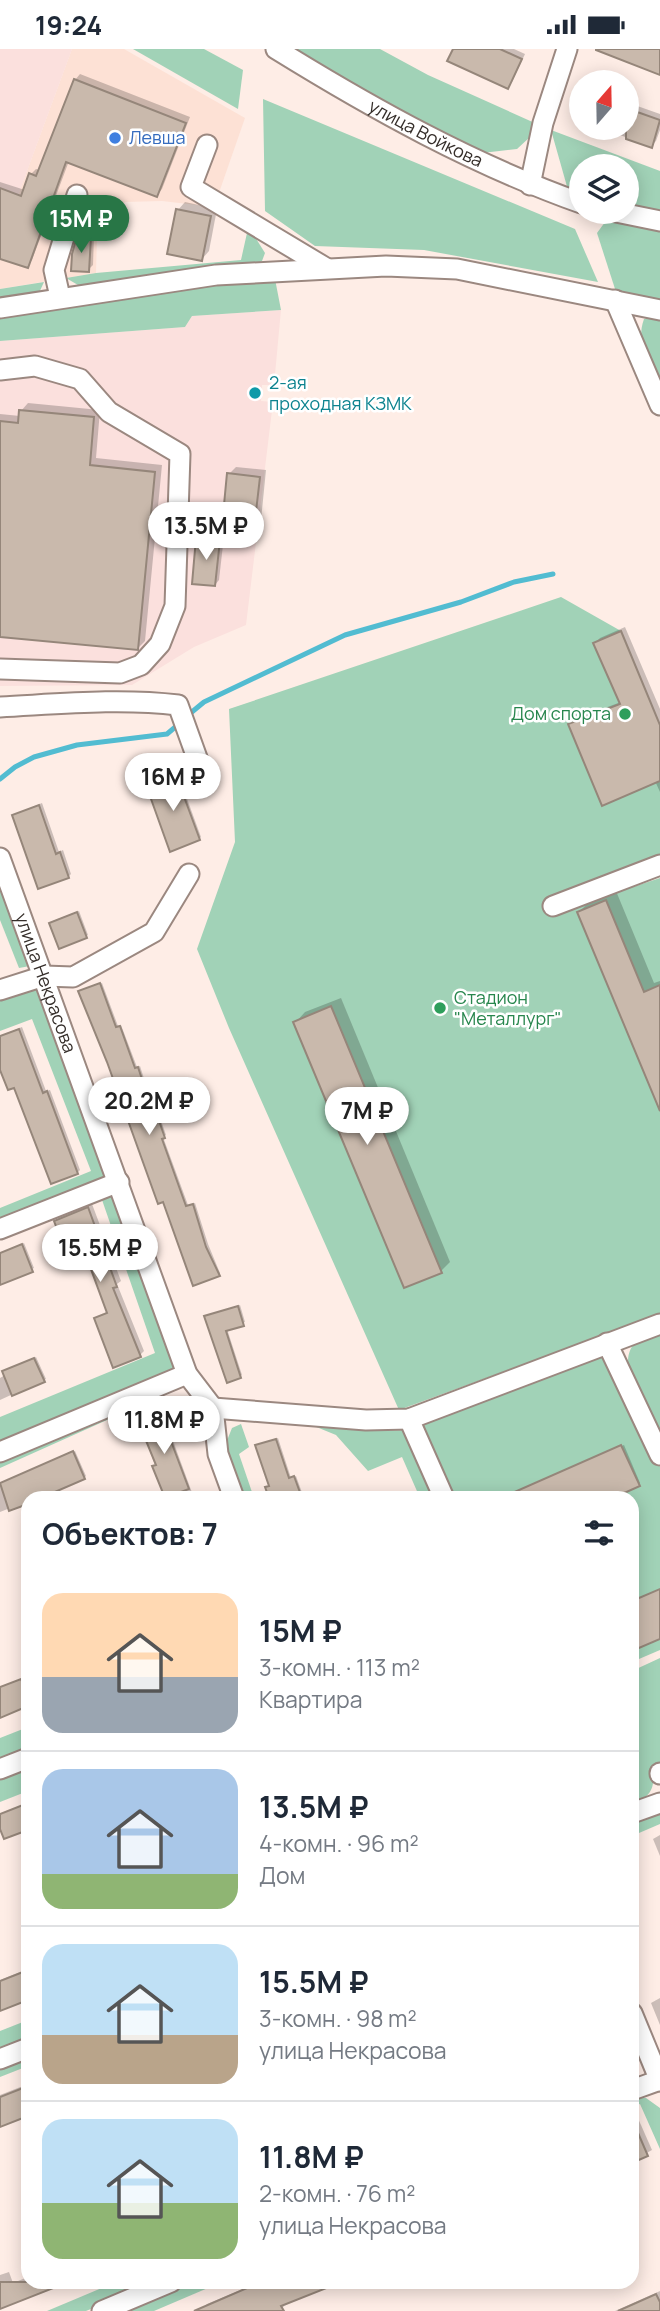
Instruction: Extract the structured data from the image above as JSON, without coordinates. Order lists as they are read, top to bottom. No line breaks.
{"streets":{"street":["улица Войкова","улица Некрасова"]},"places":["Левша","2-ая проходная КЗМК","Дом спорта","Стадион \"Металлург\""],"north":"top","page":{"status":"19:24","price":["15M ₽","13.5M ₽","16M ₽","20.2M ₽","7M ₽","15.5M ₽","11.8M ₽"],"heading":"Объектов: 7","list":[{"name":"15M ₽","note":"3-комн. · 113 m² · Квартира"},{"name":"13.5M ₽","note":"4-комн. · 96 m² · Дом"},{"name":"15.5M ₽","note":"3-комн. · 98 m² · улица Некрасова"},{"name":"11.8M ₽","note":"2-комн. · 76 m² · улица Некрасова"}]}}
